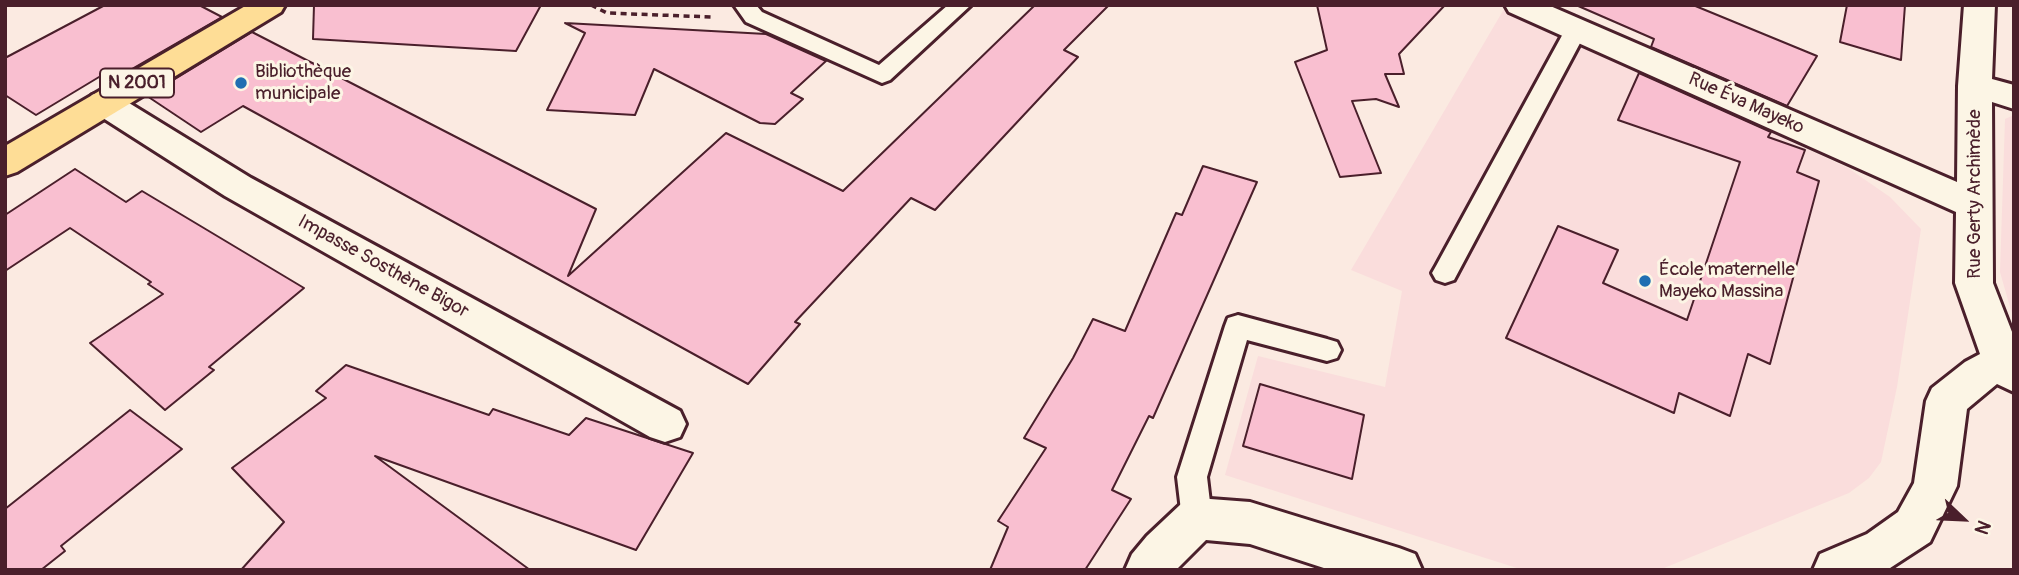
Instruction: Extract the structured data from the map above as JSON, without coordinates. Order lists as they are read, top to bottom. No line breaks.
{"streets":{"main road":["N 2001"],"street":["Rue Éva Mayeko","Rue Gerty Archimède","Impasse Sosthène Bigor"]},"crossings":[["N 2001","Impasse Sosthène Bigor"],["Rue Éva Mayeko","Rue Gerty Archimède"]],"places":["Bibliothèque municipale","École maternelle Mayeko Massina"],"north":"bottom right"}
